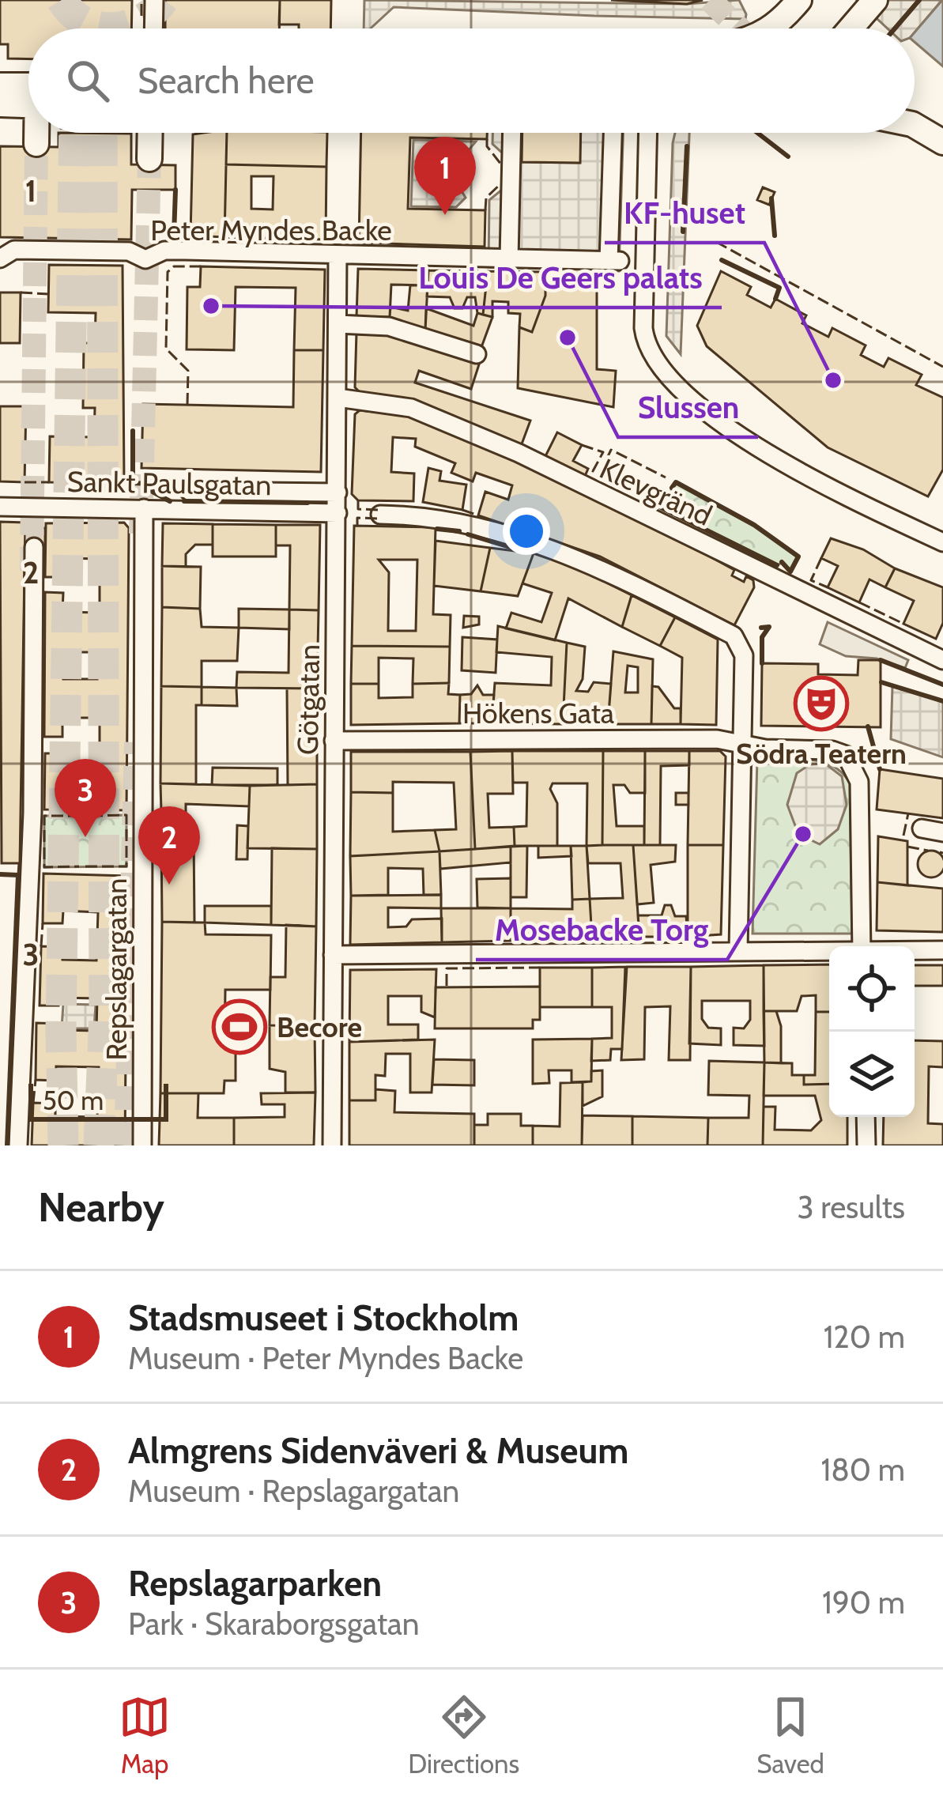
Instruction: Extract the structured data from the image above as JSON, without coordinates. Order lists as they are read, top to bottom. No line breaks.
{"streets":{"street":["Peter Myndes Backe","Sankt Paulsgatan","Klevgränd","Götgatan","Hökens Gata","Repslagargatan"]},"crossings":[["Peter Myndes Backe","Götgatan"],["Sankt Paulsgatan","Götgatan"],["Sankt Paulsgatan","Repslagargatan"],["Klevgränd","Götgatan"],["Götgatan","Hökens Gata"]],"places":{"other":["Louis De Geers palats","Slussen","KF-huset","Mosebacke Torg"],"theatre":["Södra Teatern"],"sports":["Becore"]},"scale_bar":"50 m","page":{"search":"Search here","pins":["1","3","2"],"scale":"50 m","heading":["Nearby","3 results"],"list":[{"mark":"1","name":"Stadsmuseet i Stockholm","note":"Museum · Peter Myndes Backe","value":"120 m"},{"mark":"2","name":"Almgrens Sidenväveri & Museum","note":"Museum · Repslagargatan","value":"180 m"},{"mark":"3","name":"Repslagarparken","note":"Park · Skaraborgsgatan","value":"190 m"}],"nav":["Map","Directions","Saved"]},"grid":{"rows":["1","2","3"]}}
